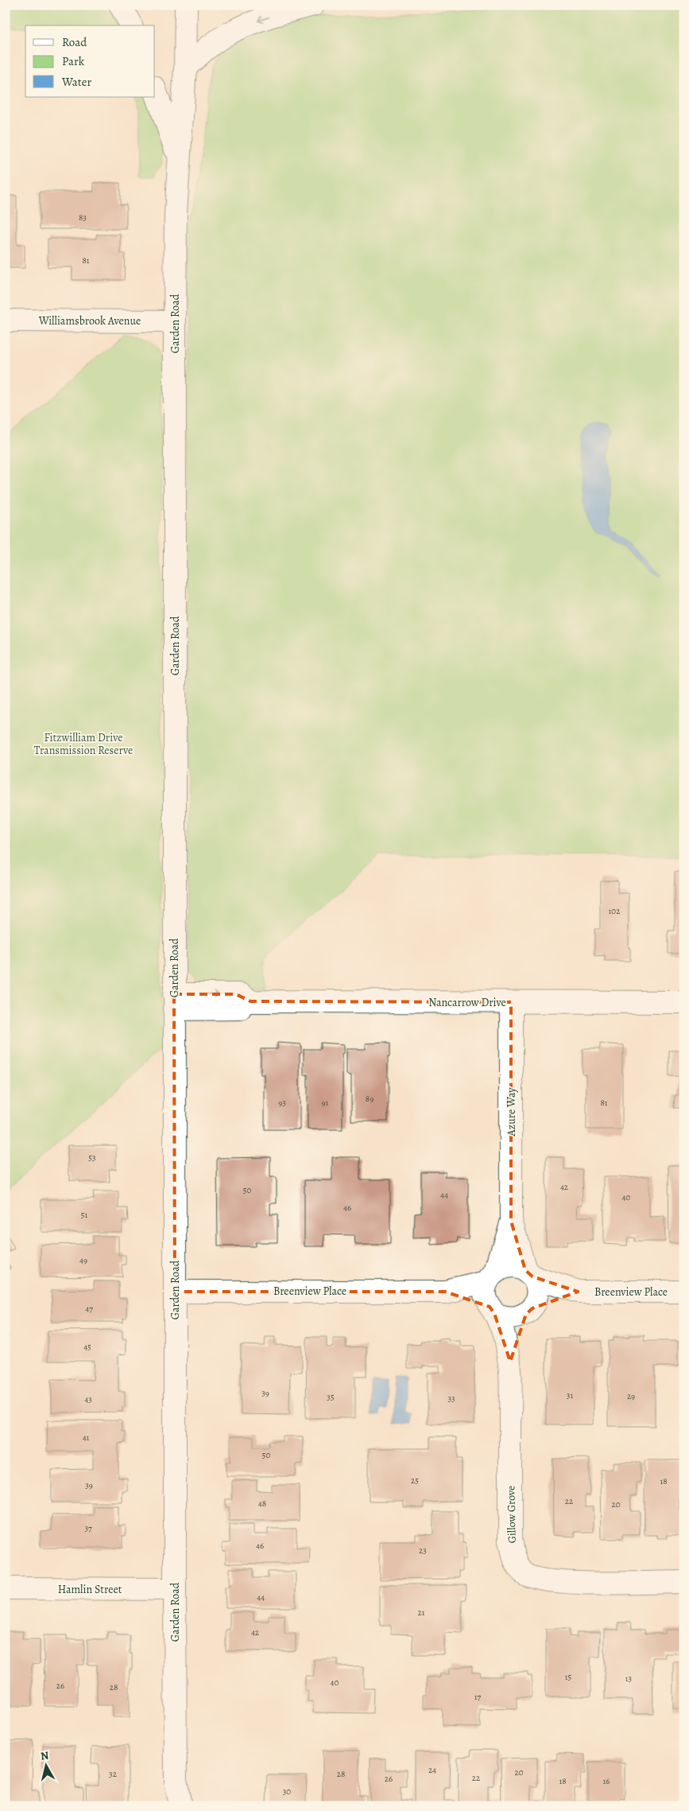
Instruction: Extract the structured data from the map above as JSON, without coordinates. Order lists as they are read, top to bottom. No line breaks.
{"streets":{"street":["Williamsbrook Avenue","Garden Road","Nancarrow Drive","Azure Way","Breenview Place","Gillow Grove","Hamlin Street"]},"crossings":[["Williamsbrook Avenue","Garden Road"],["Garden Road","Nancarrow Drive"],["Garden Road","Breenview Place"],["Garden Road","Hamlin Street"],["Nancarrow Drive","Azure Way"],["Azure Way","Breenview Place"],["Azure Way","Gillow Grove"],["Breenview Place","Gillow Grove"]],"parks":["Fitzwilliam Drive Transmission Reserve"],"house_numbers":["83","81","102","89","93","91","81","53","42","50","44","40","46","51","49","47","45","39","31","29","35","33","43","41","50","25","18","39","22","48","20","37","46","23","44","21","42","15","13","40","26","28","17","24","20","32","28","22","26","18","16","30"],"legend":["Road","Park","Water"],"north":"top"}
